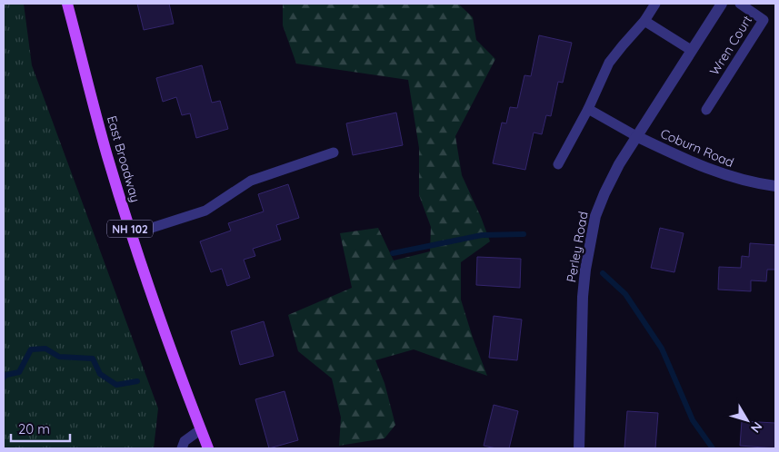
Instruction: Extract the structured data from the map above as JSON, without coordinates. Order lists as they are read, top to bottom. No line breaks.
{"streets":{"main road":["East Broadway","NH 102"],"street":["Coburn Road","Perley Road"],"lane":["Wren Court"]},"crossings":[["Coburn Road","Perley Road"]],"scale_bar":"20 m","north":"bottom right"}
